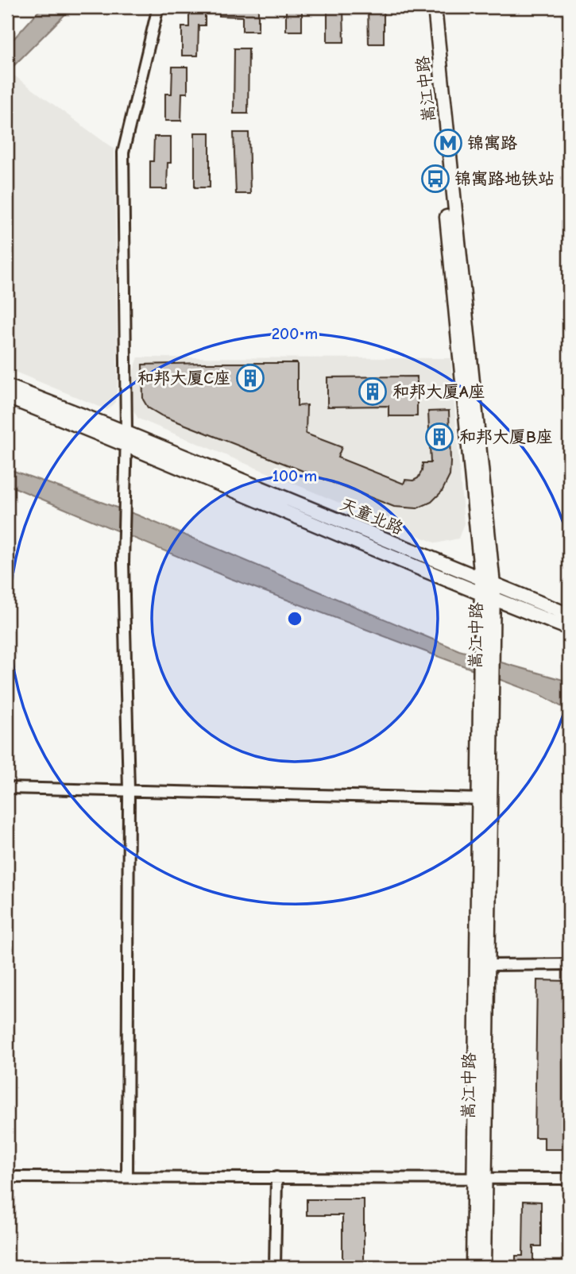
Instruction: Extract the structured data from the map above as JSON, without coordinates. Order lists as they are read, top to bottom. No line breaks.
{"streets":{"main road":["嵩江中路","天童北路"]},"crossings":[["嵩江中路","天童北路"]],"places":{"metro station":["锦寓路"],"bus stop":["锦寓路地铁站"],"building":["和邦大厦C座","和邦大厦A座","和邦大厦B座"]},"rings":["200 m","100 m"]}
